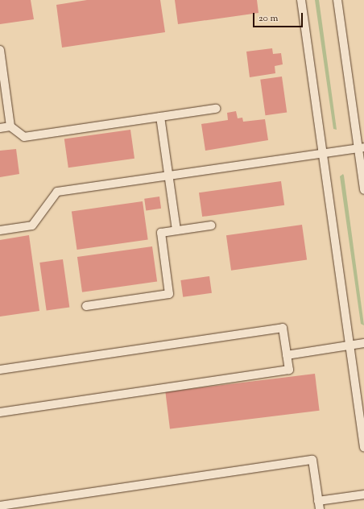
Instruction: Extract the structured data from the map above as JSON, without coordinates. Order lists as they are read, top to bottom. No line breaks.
{"scale_bar":"20 m"}
